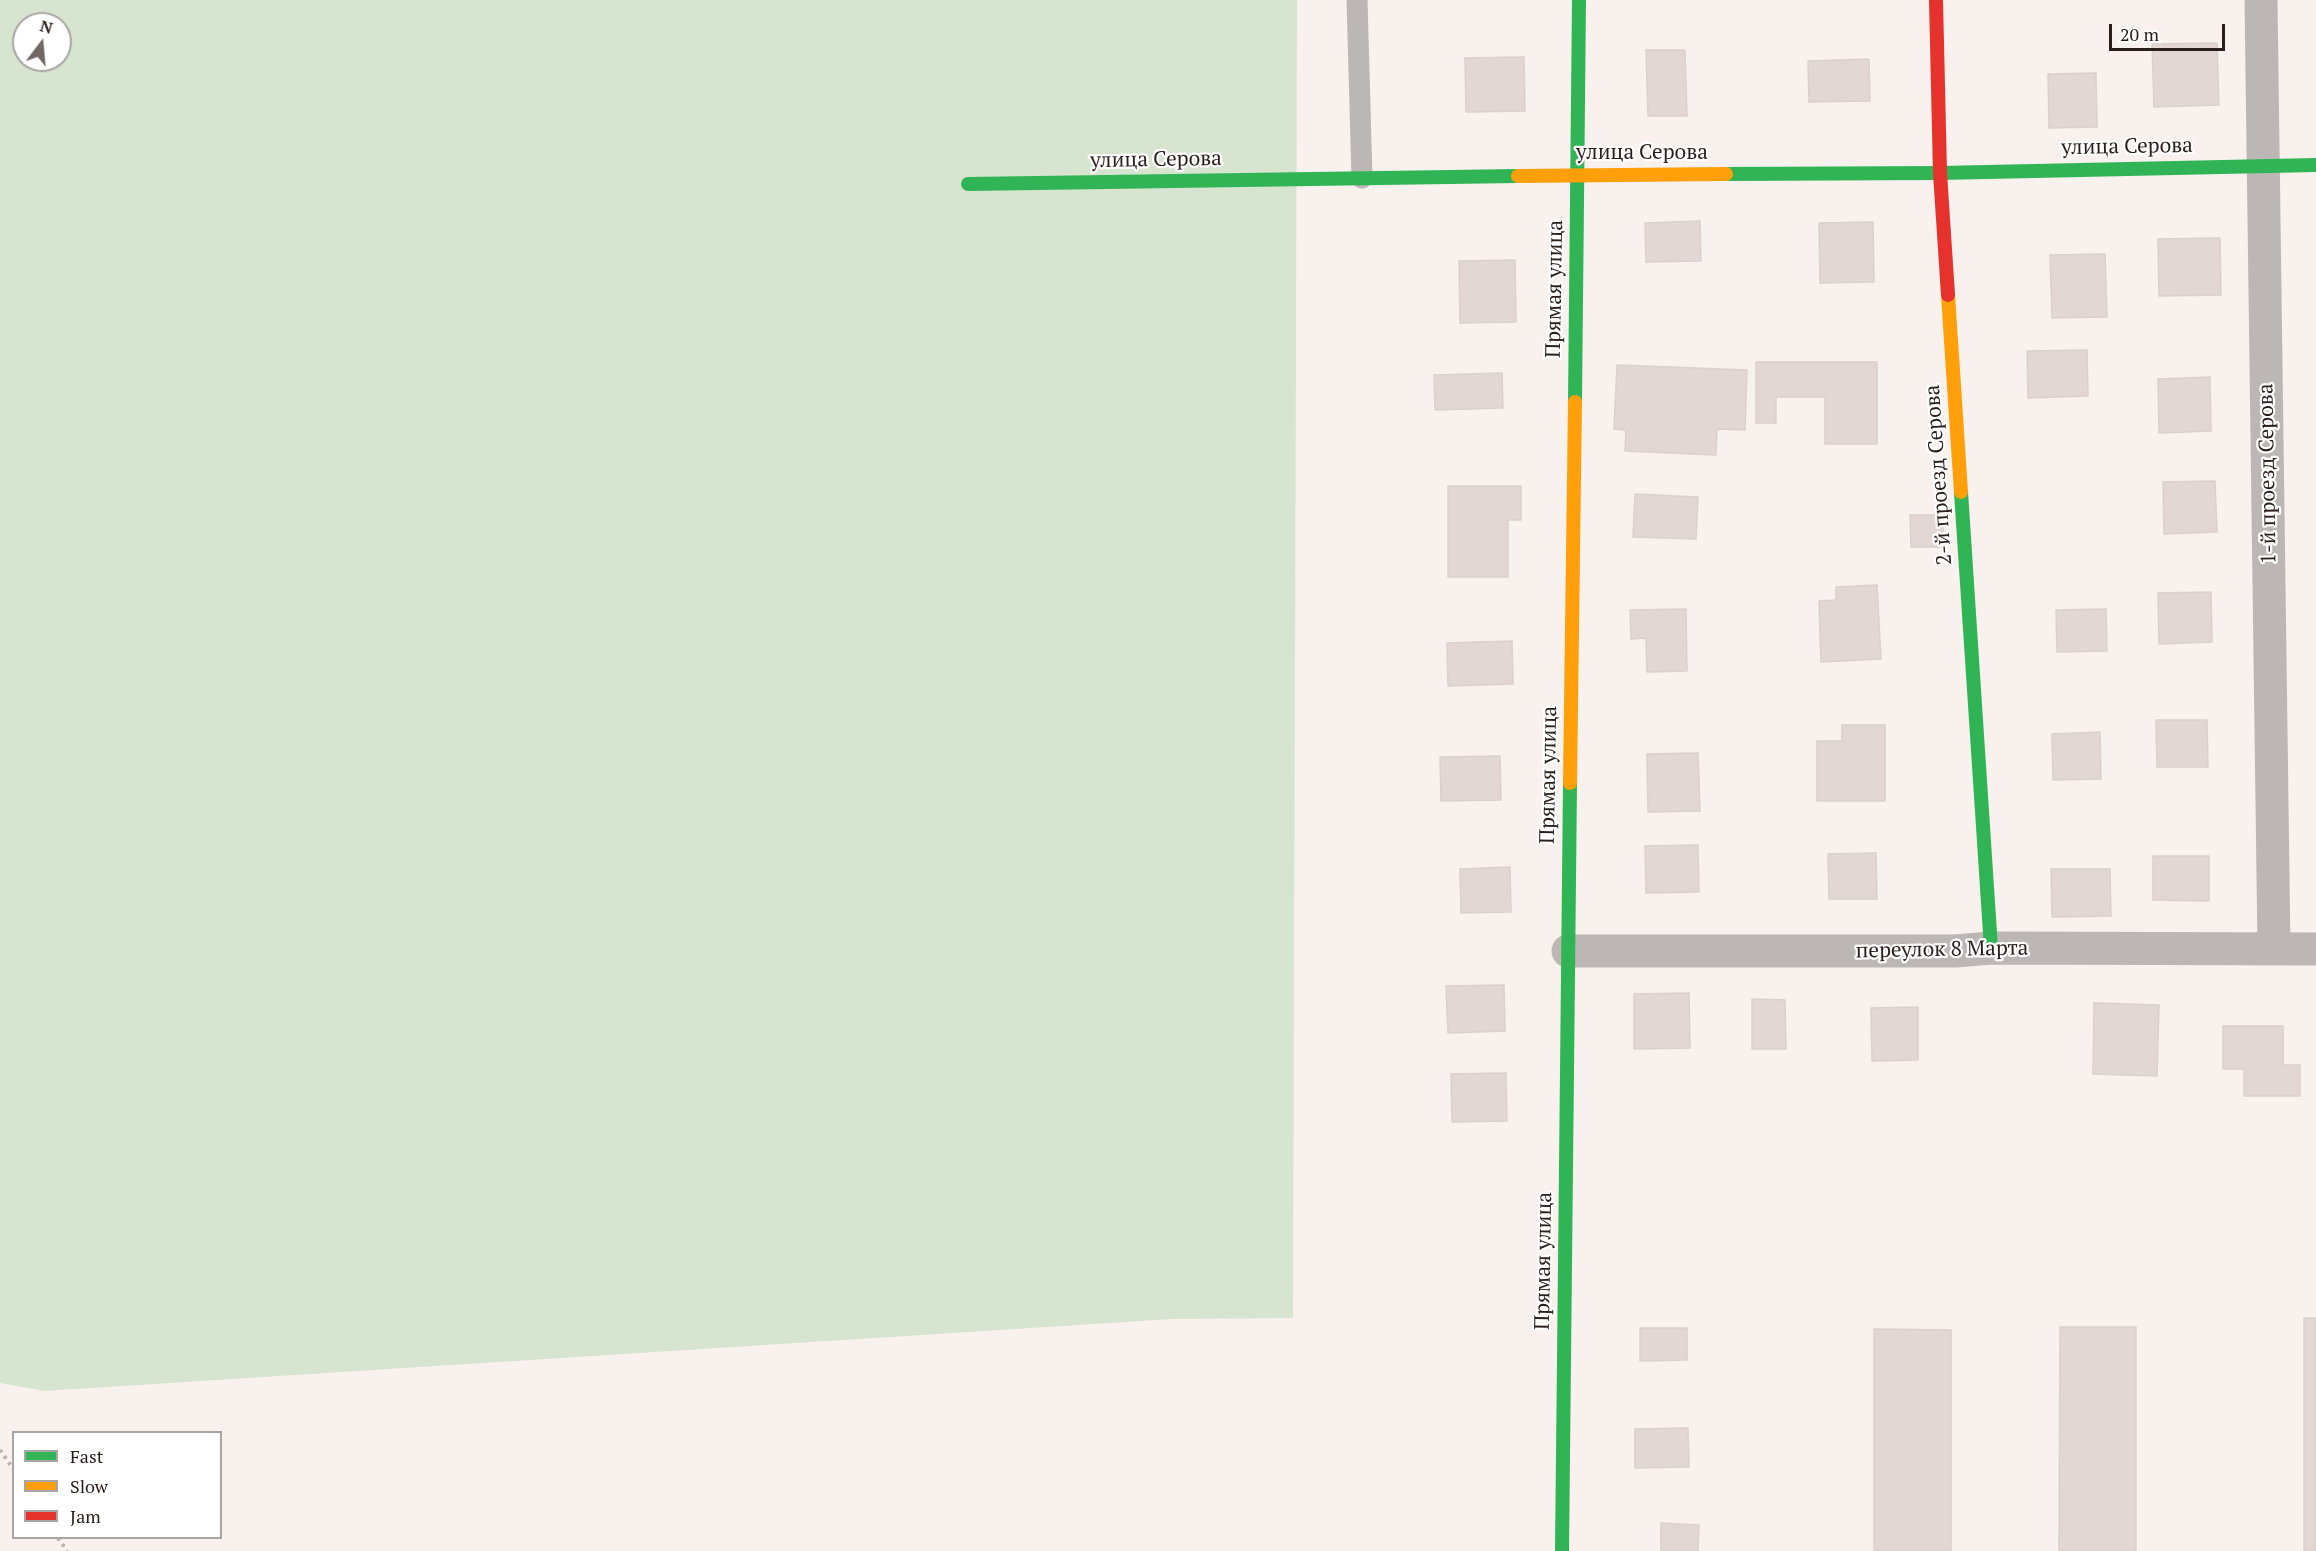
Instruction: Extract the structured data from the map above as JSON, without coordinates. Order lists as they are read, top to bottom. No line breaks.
{"streets":{"street":["улица Серова","Прямая улица","1-й проезд Серова","2-й проезд Серова","переулок 8 Марта"]},"crossings":[["улица Серова","Прямая улица"],["улица Серова","1-й проезд Серова"],["улица Серова","2-й проезд Серова"],["Прямая улица","переулок 8 Марта"],["1-й проезд Серова","переулок 8 Марта"],["2-й проезд Серова","переулок 8 Марта"]],"legend":["Fast","Slow","Jam"],"scale_bar":"20 m","north":"top"}
